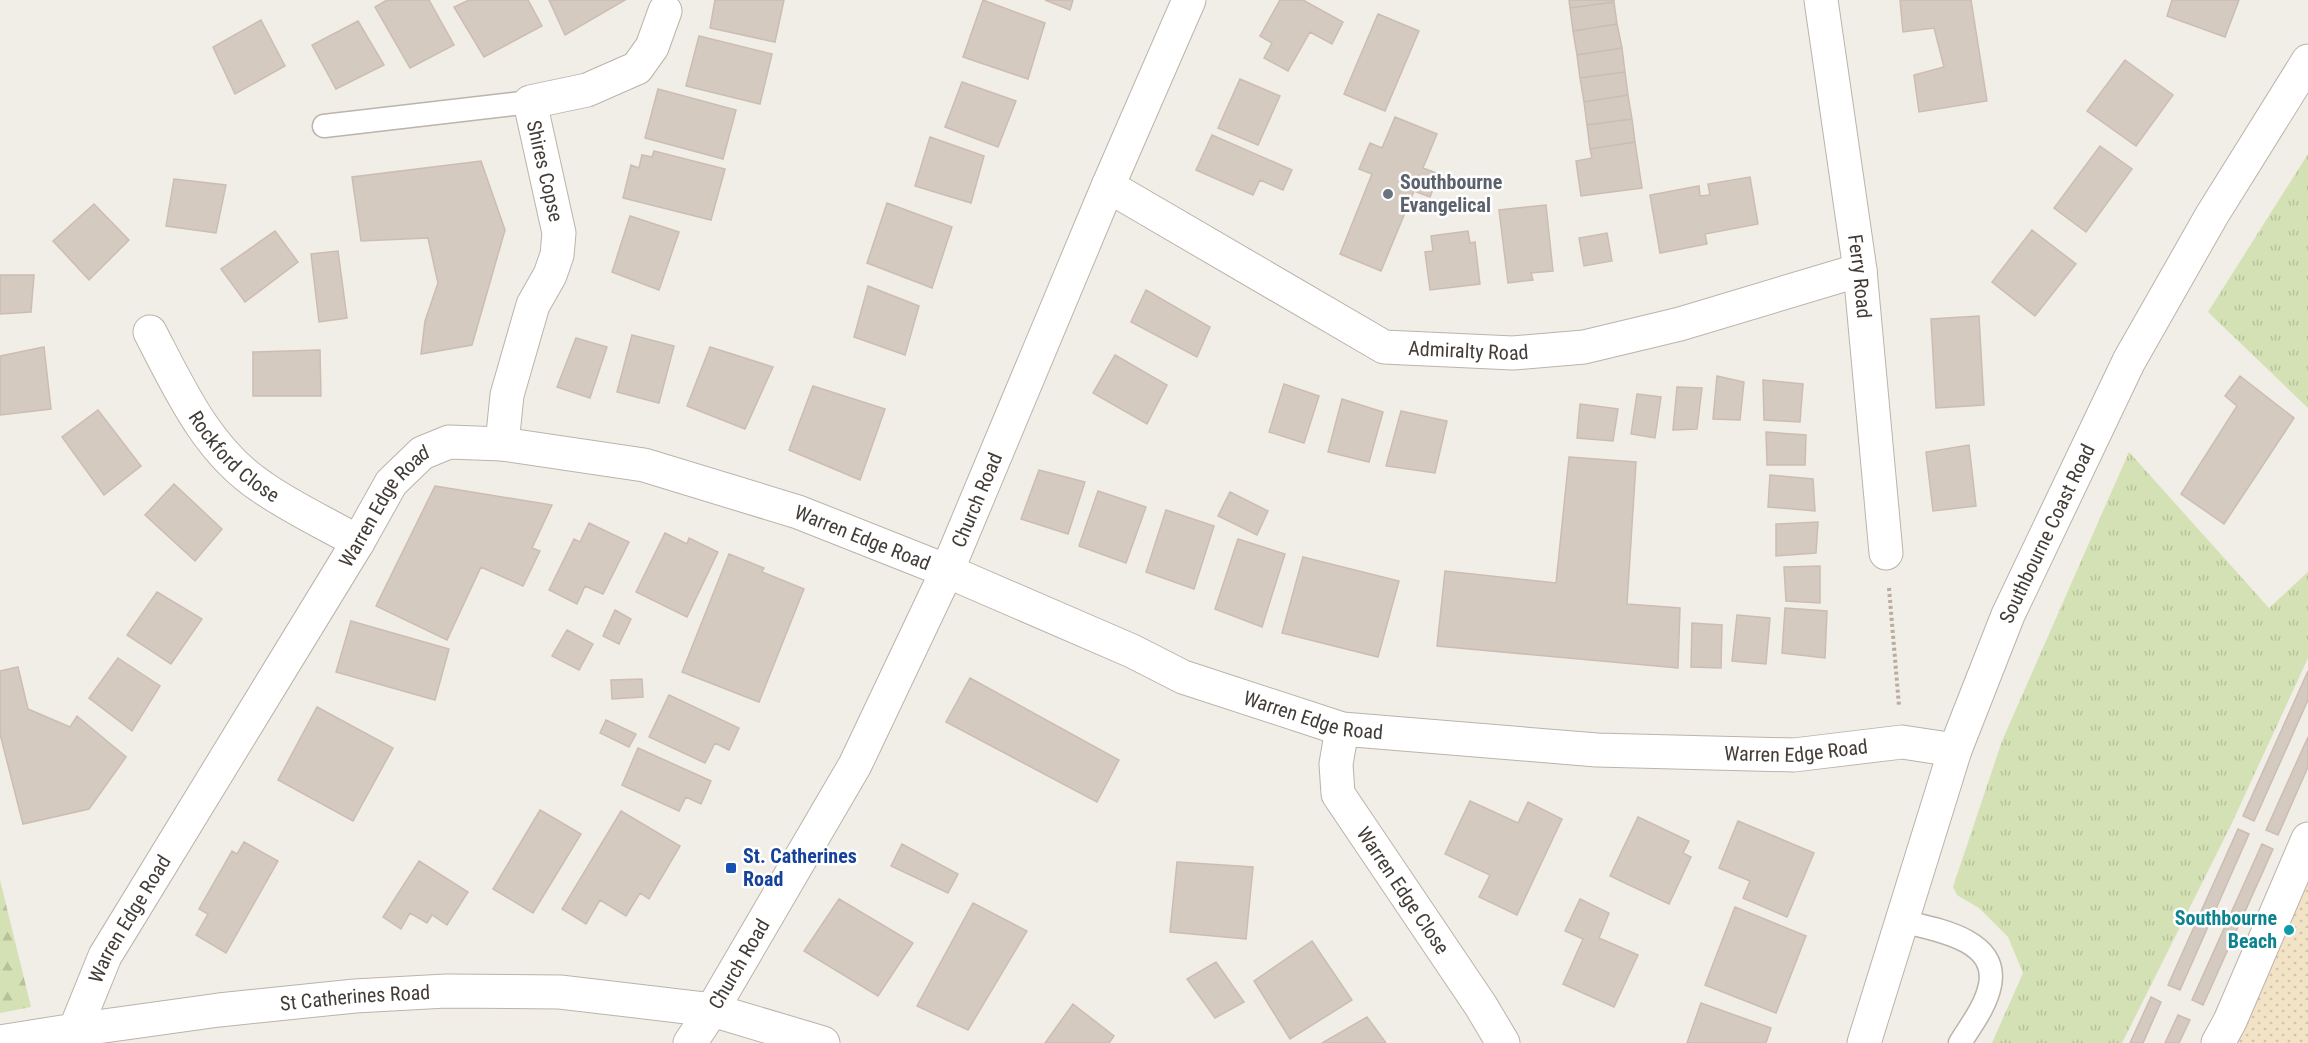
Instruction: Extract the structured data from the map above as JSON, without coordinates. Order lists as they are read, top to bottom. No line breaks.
{"streets":{"street":["Shires Copse","Ferry Road","Admiralty Road","Rockford Close","Church Road","Warren Edge Road","Southbourne Coast Road","Warren Edge Close","St Catherines Road"]},"crossings":[["Shires Copse","Warren Edge Road"],["Ferry Road","Admiralty Road"],["Admiralty Road","Church Road"],["Rockford Close","Warren Edge Road"],["Church Road","Warren Edge Road"],["Church Road","St Catherines Road"],["Warren Edge Road","Southbourne Coast Road"],["Warren Edge Road","Warren Edge Close"],["Warren Edge Road","St Catherines Road"]],"places":{"other":["Southbourne Evangelical","Southbourne Beach"],"transit":["St. Catherines Road"]}}
